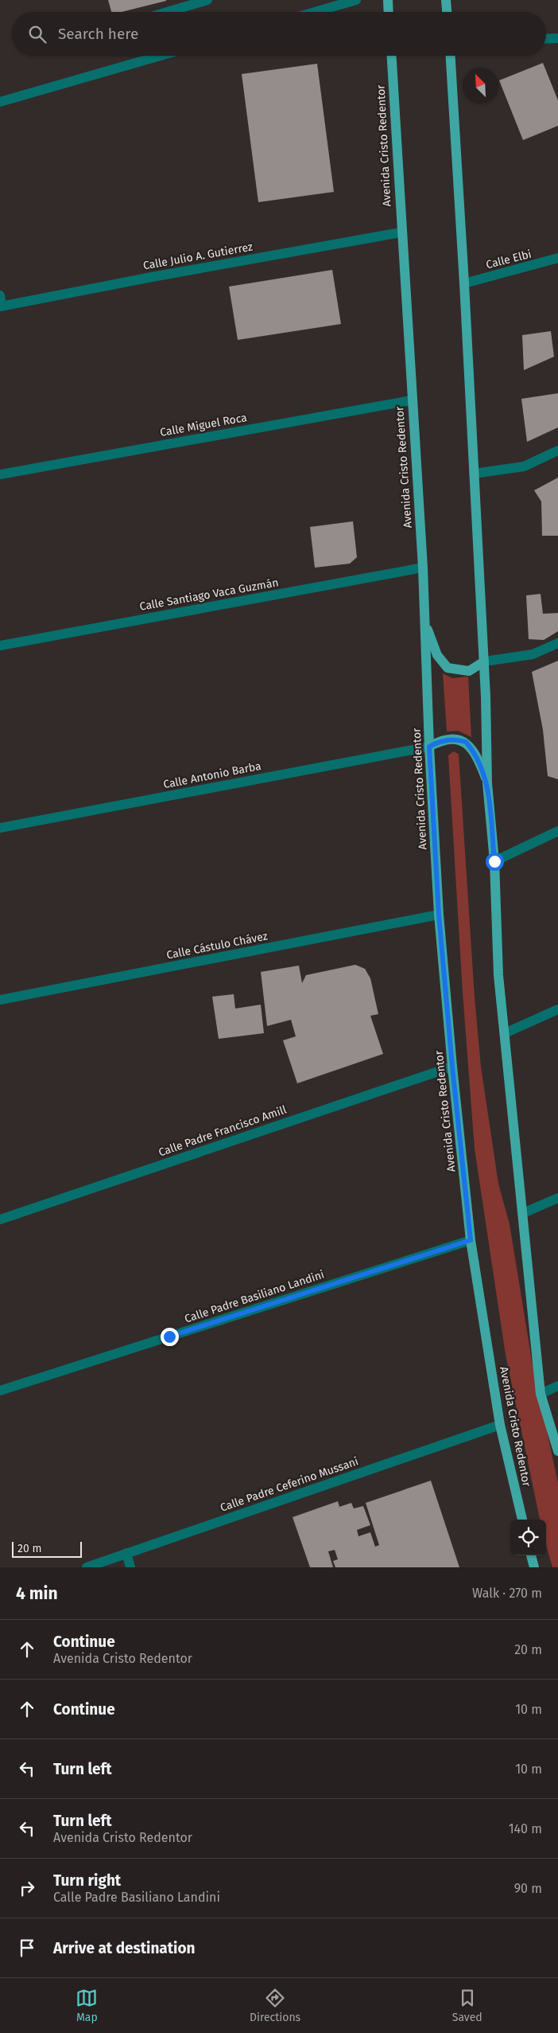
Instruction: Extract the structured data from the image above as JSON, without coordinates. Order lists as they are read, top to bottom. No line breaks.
{"streets":{"main road":["Avenida Cristo Redentor"],"street":["Calle Julio A. Gutierrez","Calle Elbi","Calle Miguel Roca","Calle Santiago Vaca Guzmán","Calle Antonio Barba","Calle Cástulo Chávez","Calle Padre Francisco Amill","Calle Padre Basiliano Landini","Calle Padre Ceferino Mussani"]},"crossings":[["Avenida Cristo Redentor","Calle Julio A. Gutierrez"],["Avenida Cristo Redentor","Calle Miguel Roca"],["Avenida Cristo Redentor","Calle Santiago Vaca Guzmán"],["Avenida Cristo Redentor","Calle Antonio Barba"],["Avenida Cristo Redentor","Calle Cástulo Chávez"],["Avenida Cristo Redentor","Calle Padre Francisco Amill"],["Avenida Cristo Redentor","Calle Padre Basiliano Landini"],["Avenida Cristo Redentor","Calle Padre Ceferino Mussani"]],"scale_bar":"20 m","north":"top left","page":{"search":"Search here","scale":"20 m","heading":["4 min","Walk · 270 m"],"list":[["Continue","Avenida Cristo Redentor","20 m"],["Continue","10 m"],["Turn left","10 m"],["Turn left","Avenida Cristo Redentor","140 m"],["Turn right","Calle Padre Basiliano Landini","90 m"],"Arrive at destination"],"nav":["Map","Directions","Saved"]}}
